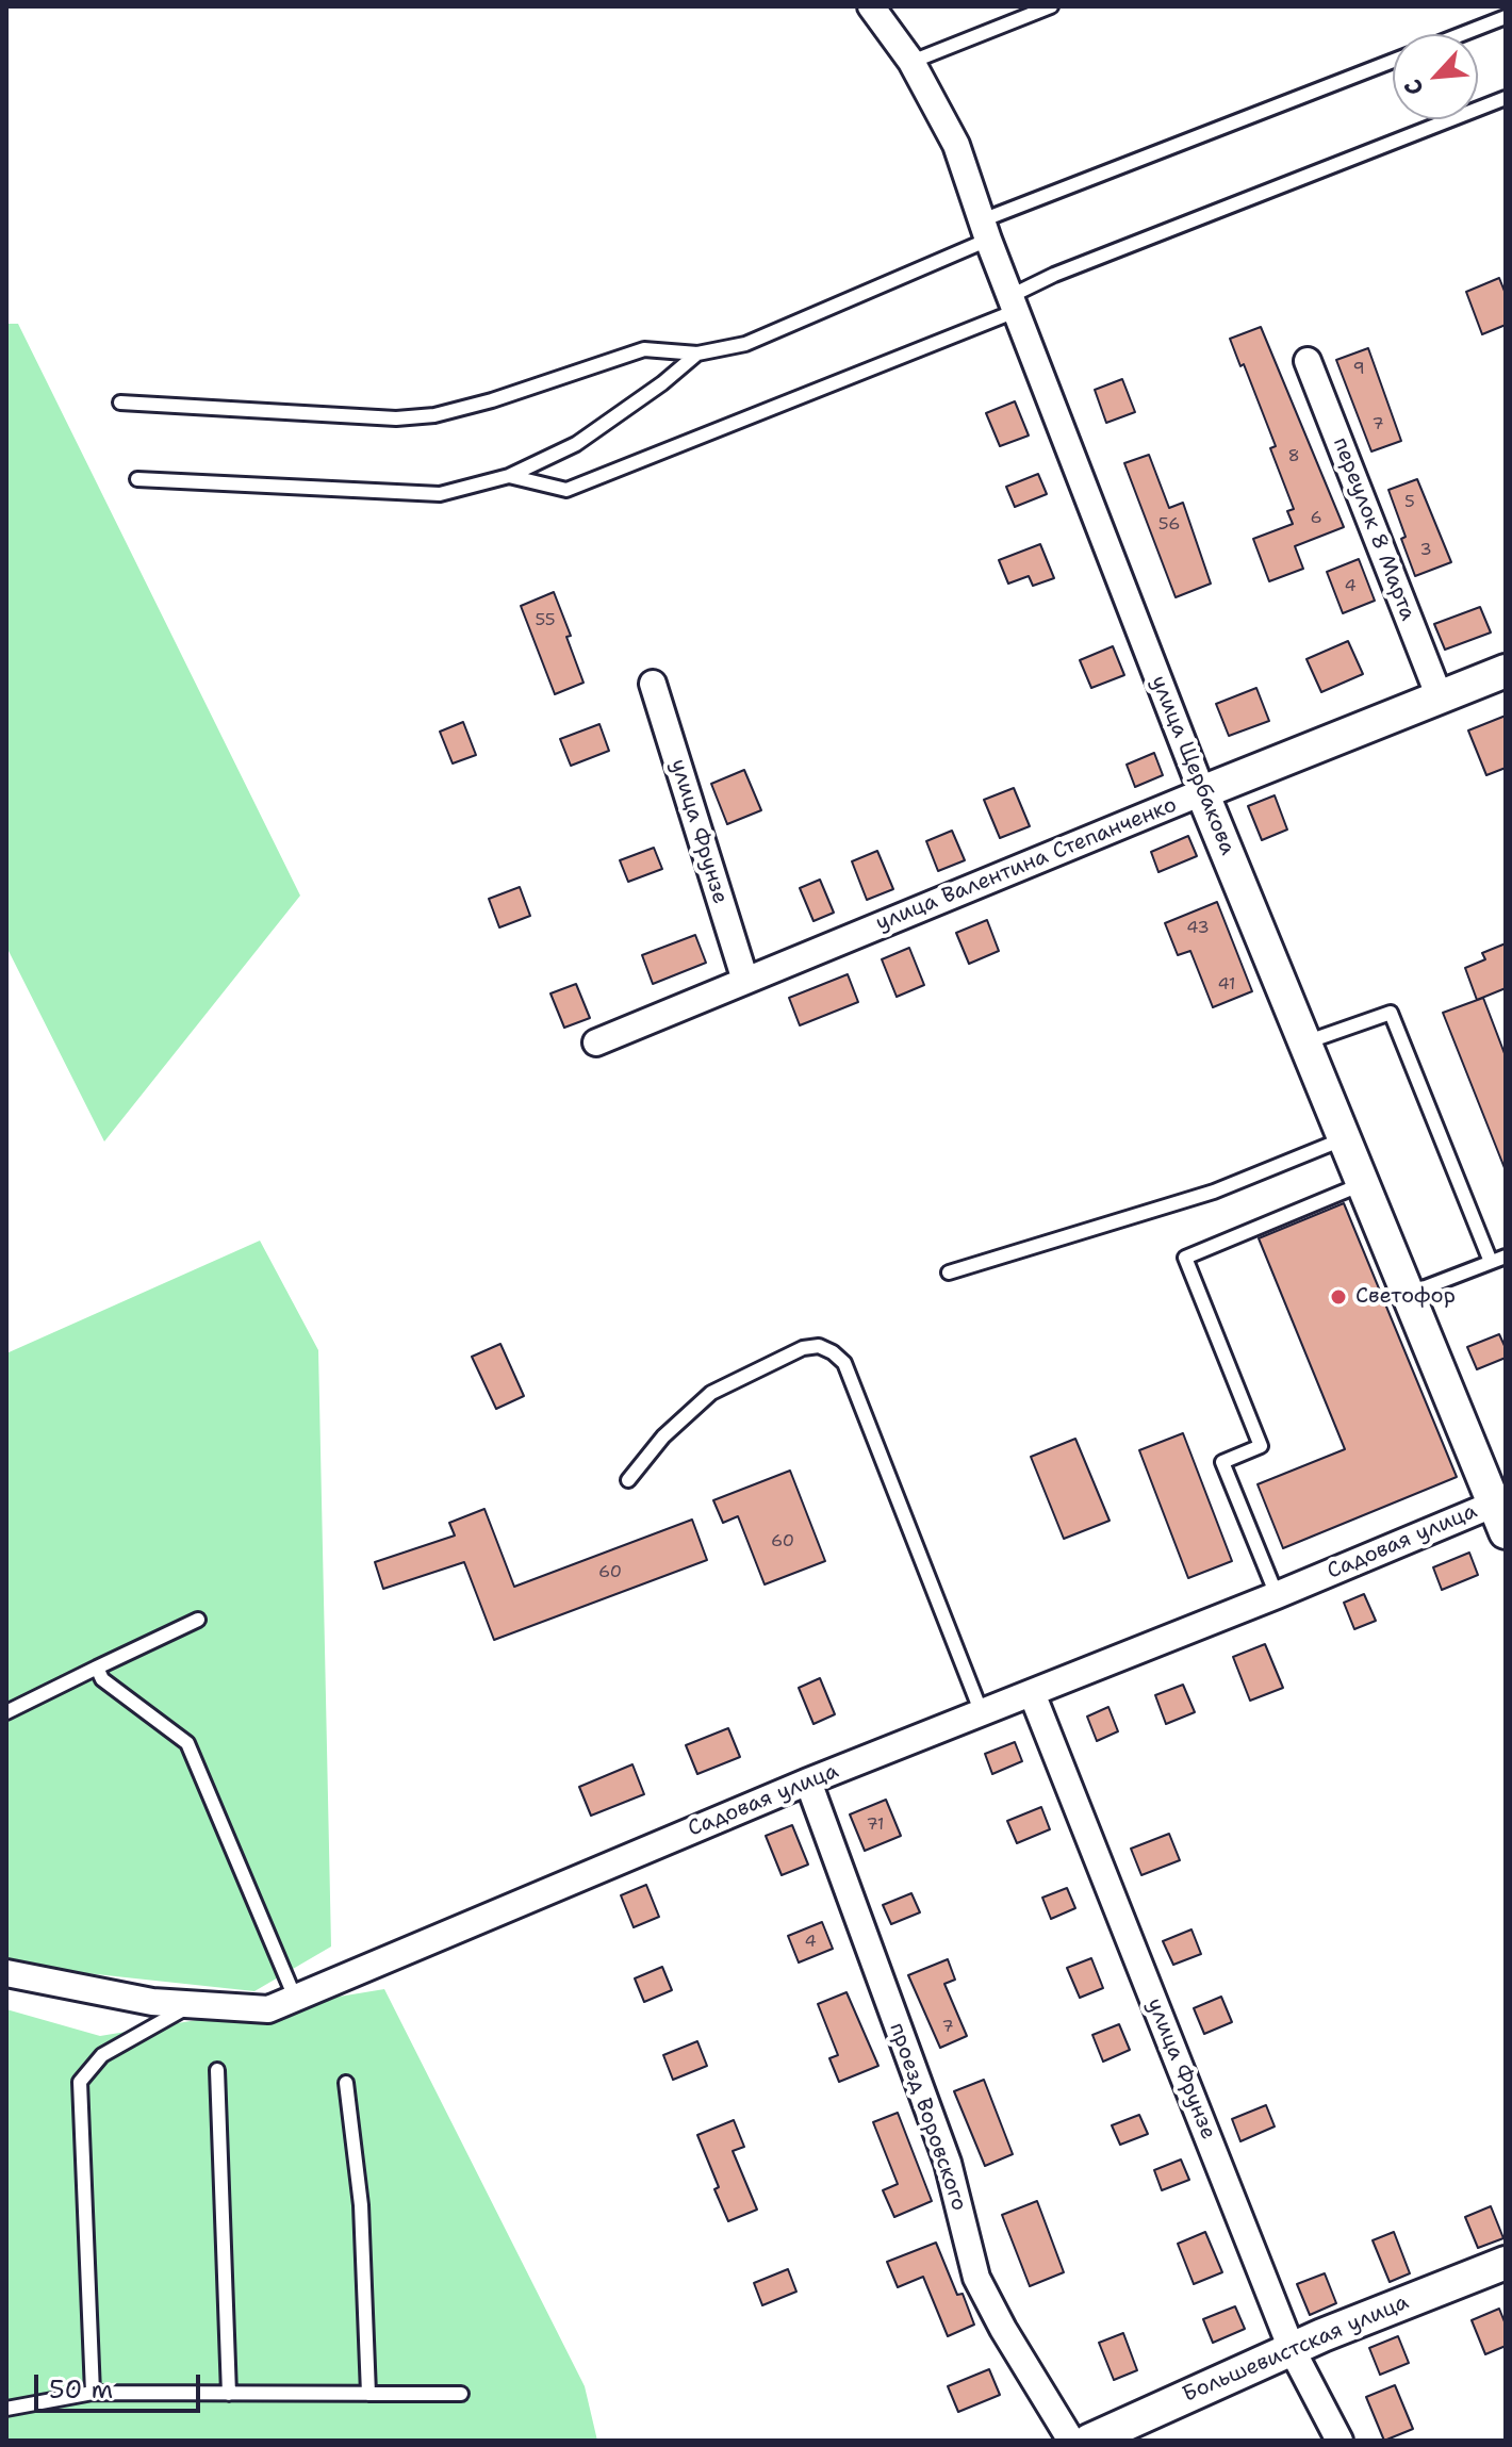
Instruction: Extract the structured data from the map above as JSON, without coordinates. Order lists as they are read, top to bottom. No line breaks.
{"streets":{"street":["переулок 8 Марта","улица Щербакова","улица Фрунзе","улица Валентина Степанченко","Садовая улица","проезд Воровского","Большевистская улица"]},"crossings":[["переулок 8 Марта","улица Валентина Степанченко"],["улица Щербакова","улица Валентина Степанченко"],["улица Щербакова","Садовая улица"],["улица Фрунзе","улица Валентина Степанченко"],["улица Фрунзе","Садовая улица"],["улица Фрунзе","Большевистская улица"],["Садовая улица","проезд Воровского"]],"places":["Светофор"],"house_numbers":["9","7","8","5","6","56","3","4","55","43","41","60","60","71","4","7"],"scale_bar":"50 m","north":"bottom left"}
